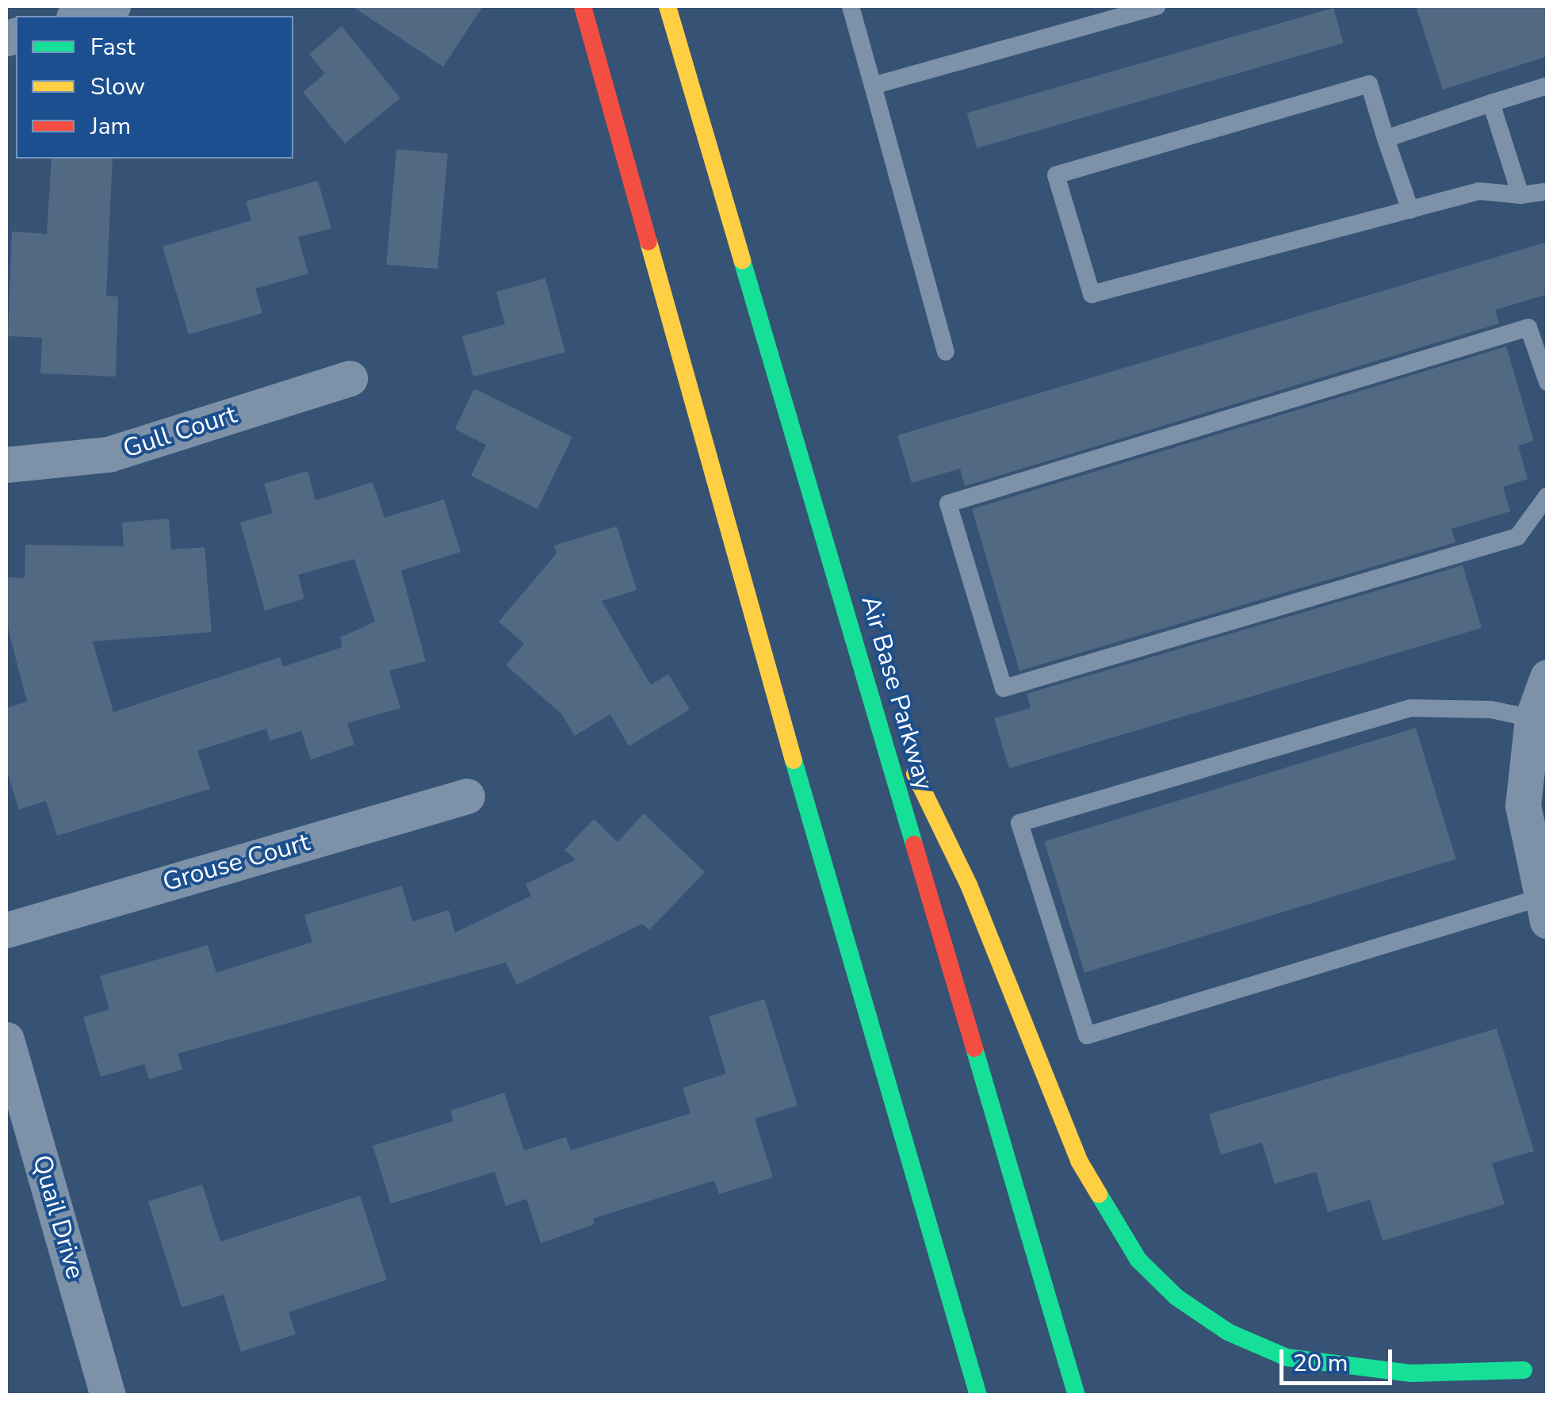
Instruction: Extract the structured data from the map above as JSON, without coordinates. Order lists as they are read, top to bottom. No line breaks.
{"streets":{"main road":["Air Base Parkway"],"street":["Gull Court","Grouse Court","Quail Drive"]},"legend":["Fast","Slow","Jam"],"scale_bar":"20 m"}
